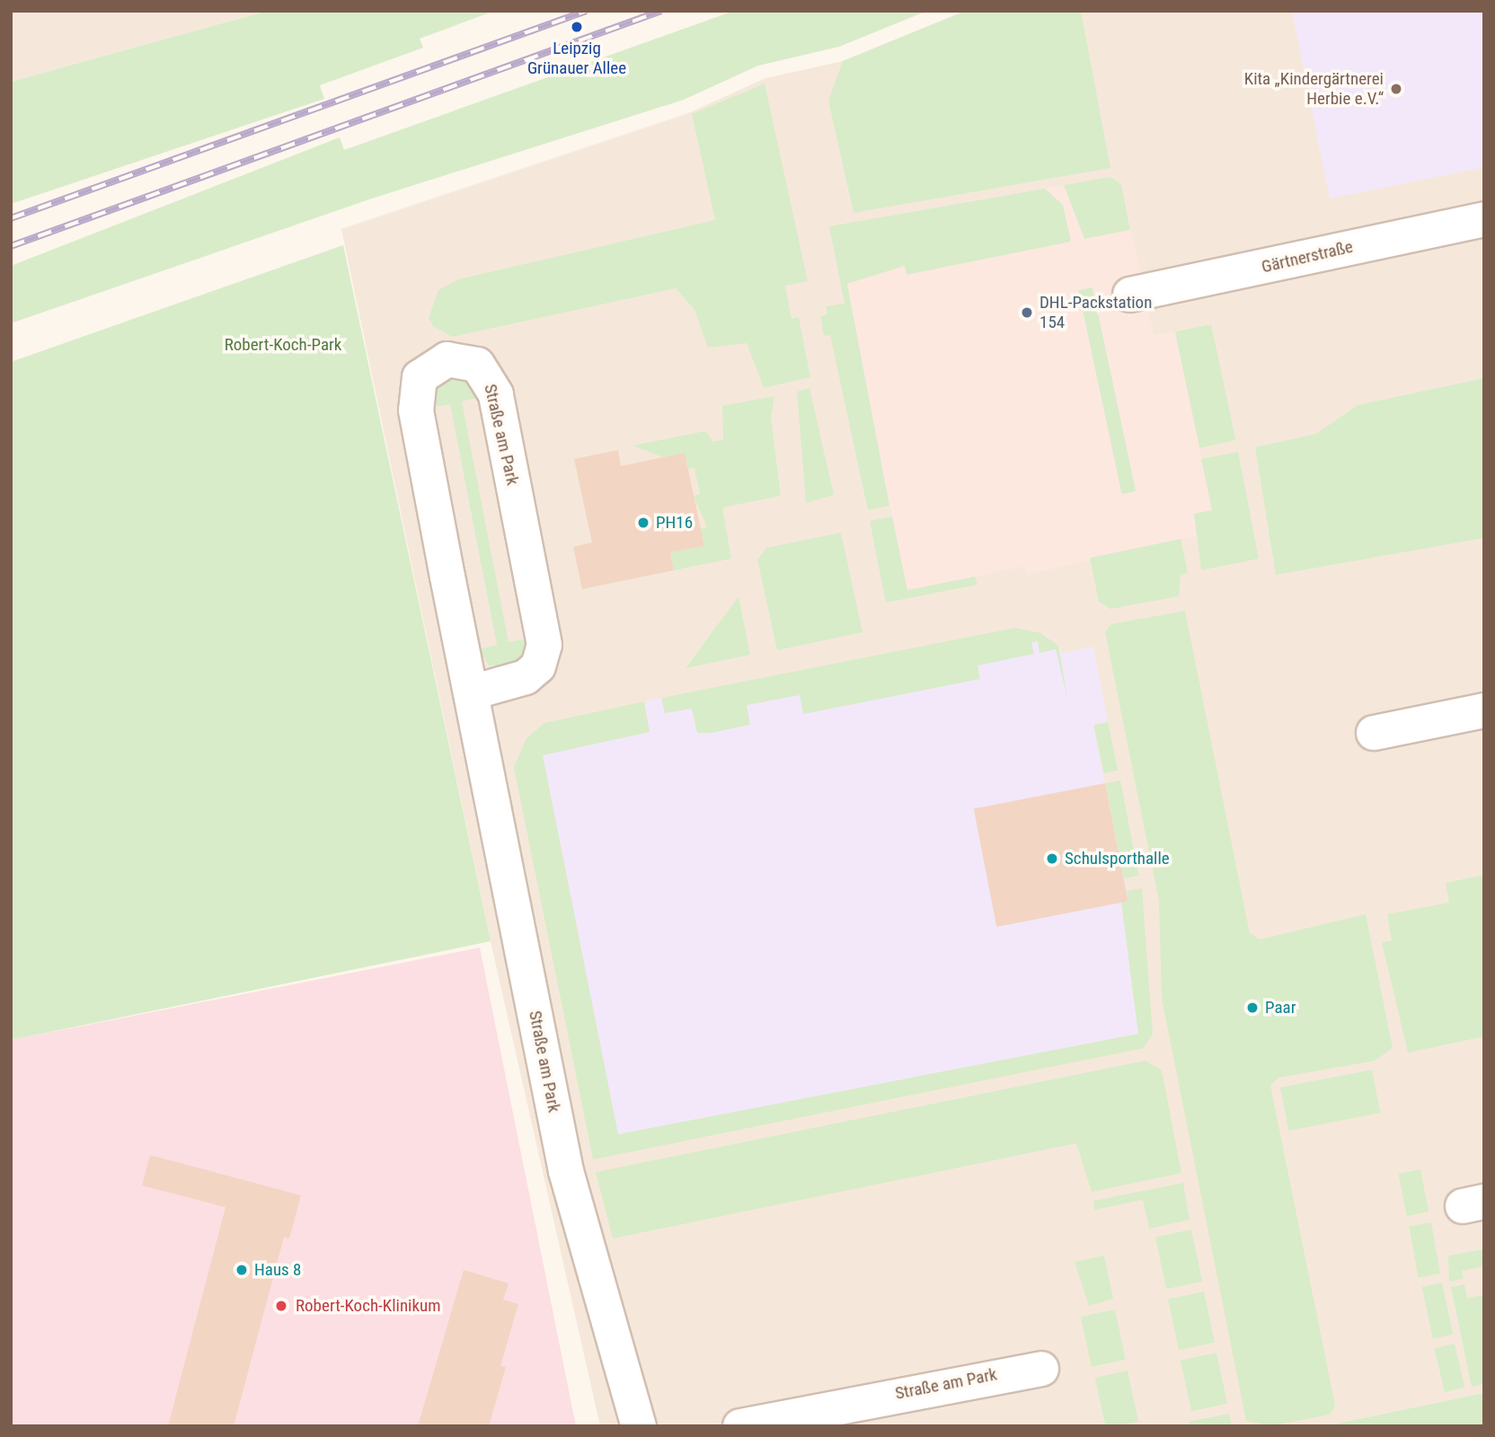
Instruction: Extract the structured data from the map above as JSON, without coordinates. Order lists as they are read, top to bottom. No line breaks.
{"streets":{"street":["Gärtnerstraße","Straße am Park"]},"parks":["Robert-Koch-Park"],"places":["Leipzig Grünauer Allee","Kita „Kindergärtnerei Herbie e.V.“","DHL-Packstation 154","PH16","Schulsporthalle","Paar","Haus 8","Robert-Koch-Klinikum"]}
